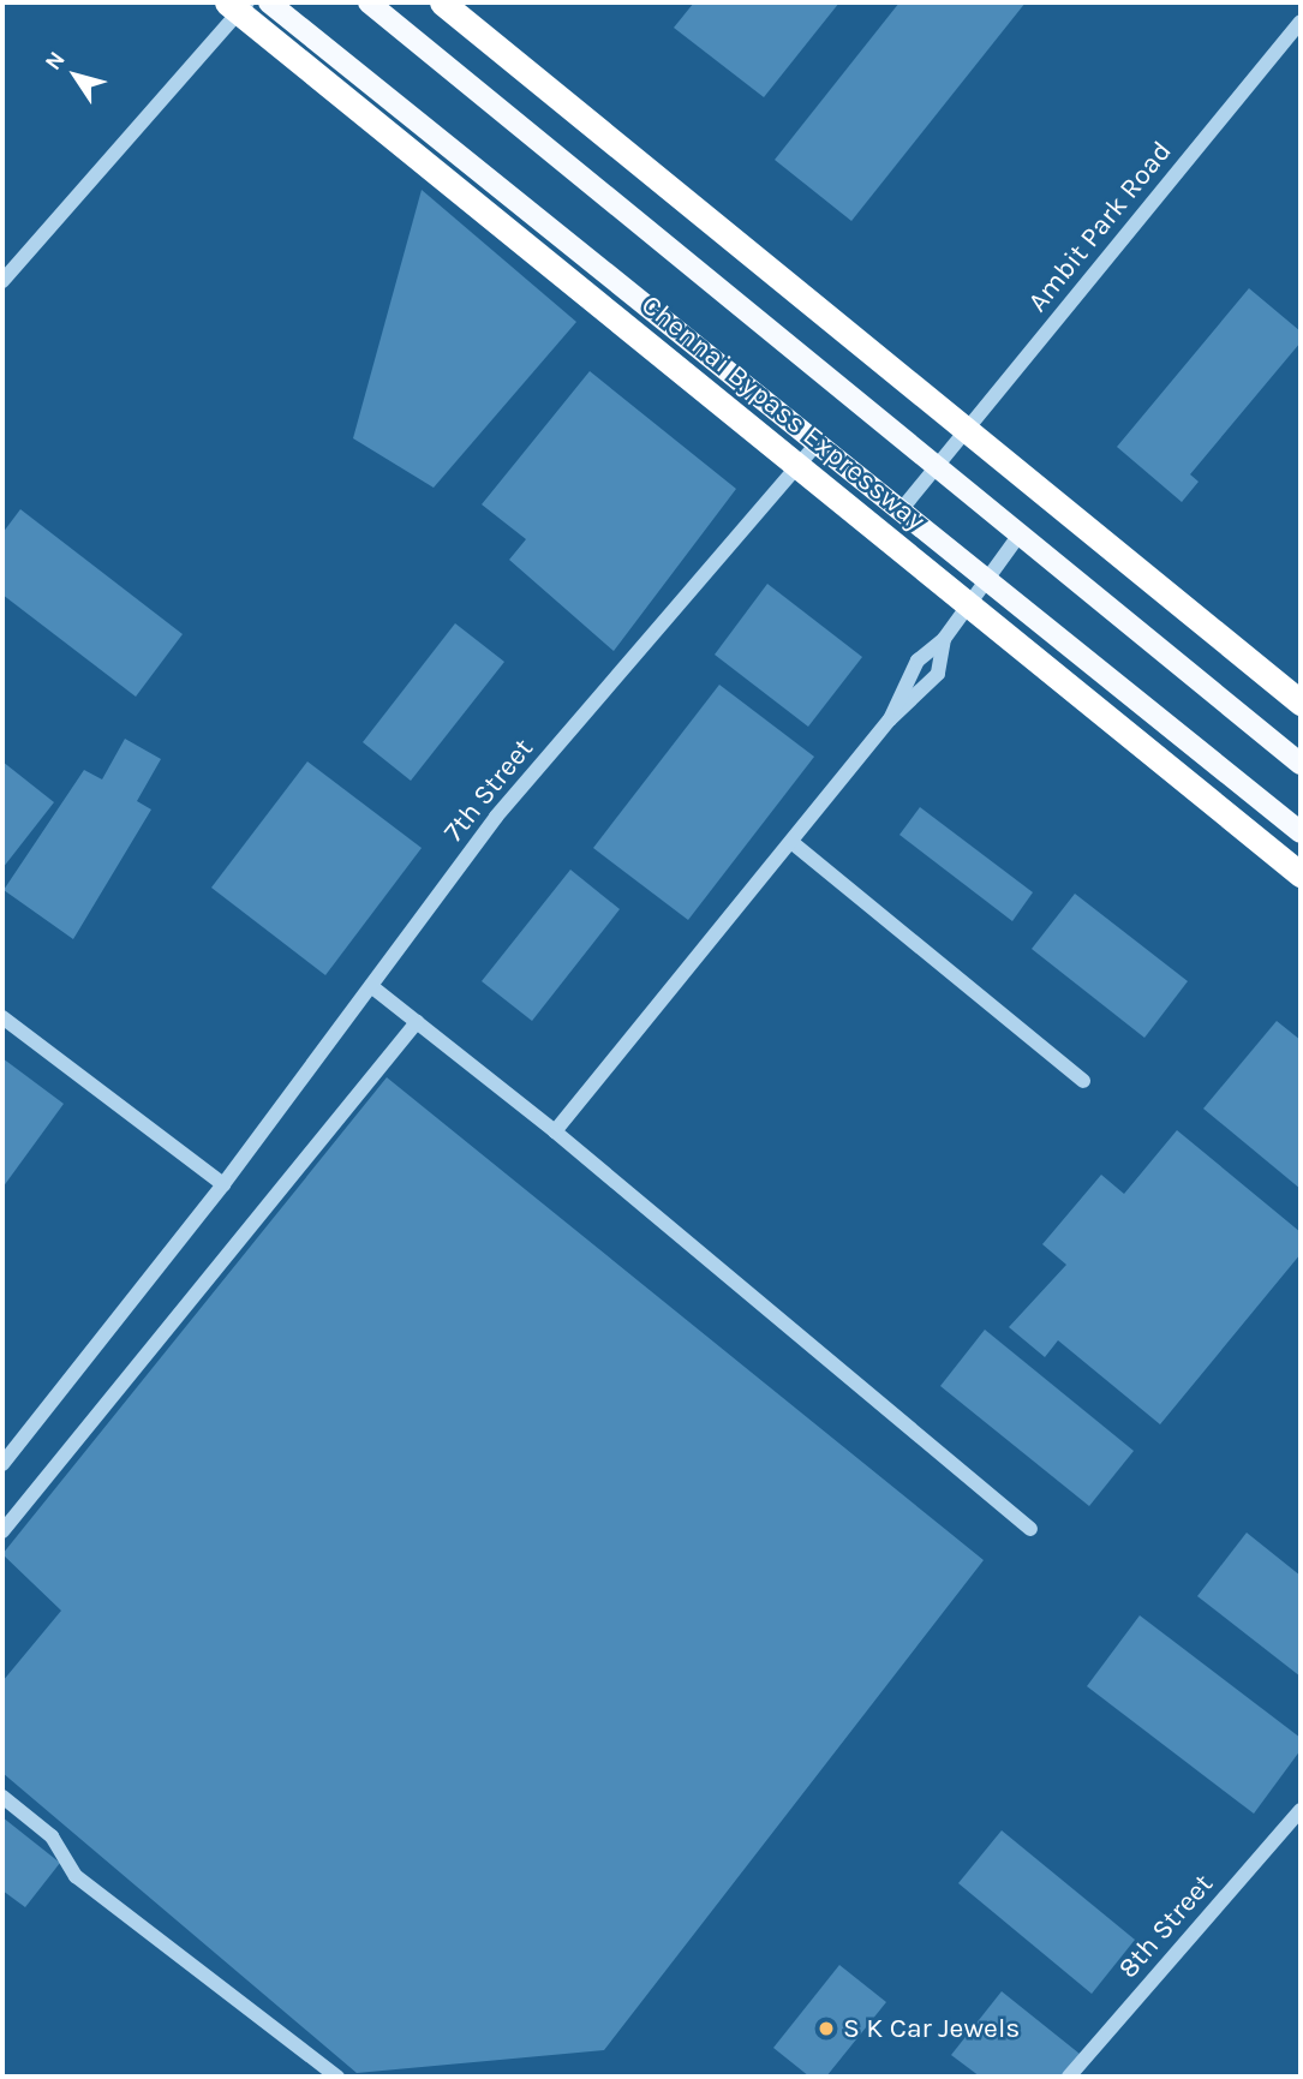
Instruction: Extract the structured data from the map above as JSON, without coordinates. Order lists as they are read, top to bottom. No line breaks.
{"streets":{"highway":["Chennai Bypass Expressway"],"street":["Ambit Park Road","7th Street","8th Street"]},"places":["S K Car Jewels"],"north":"top left"}
